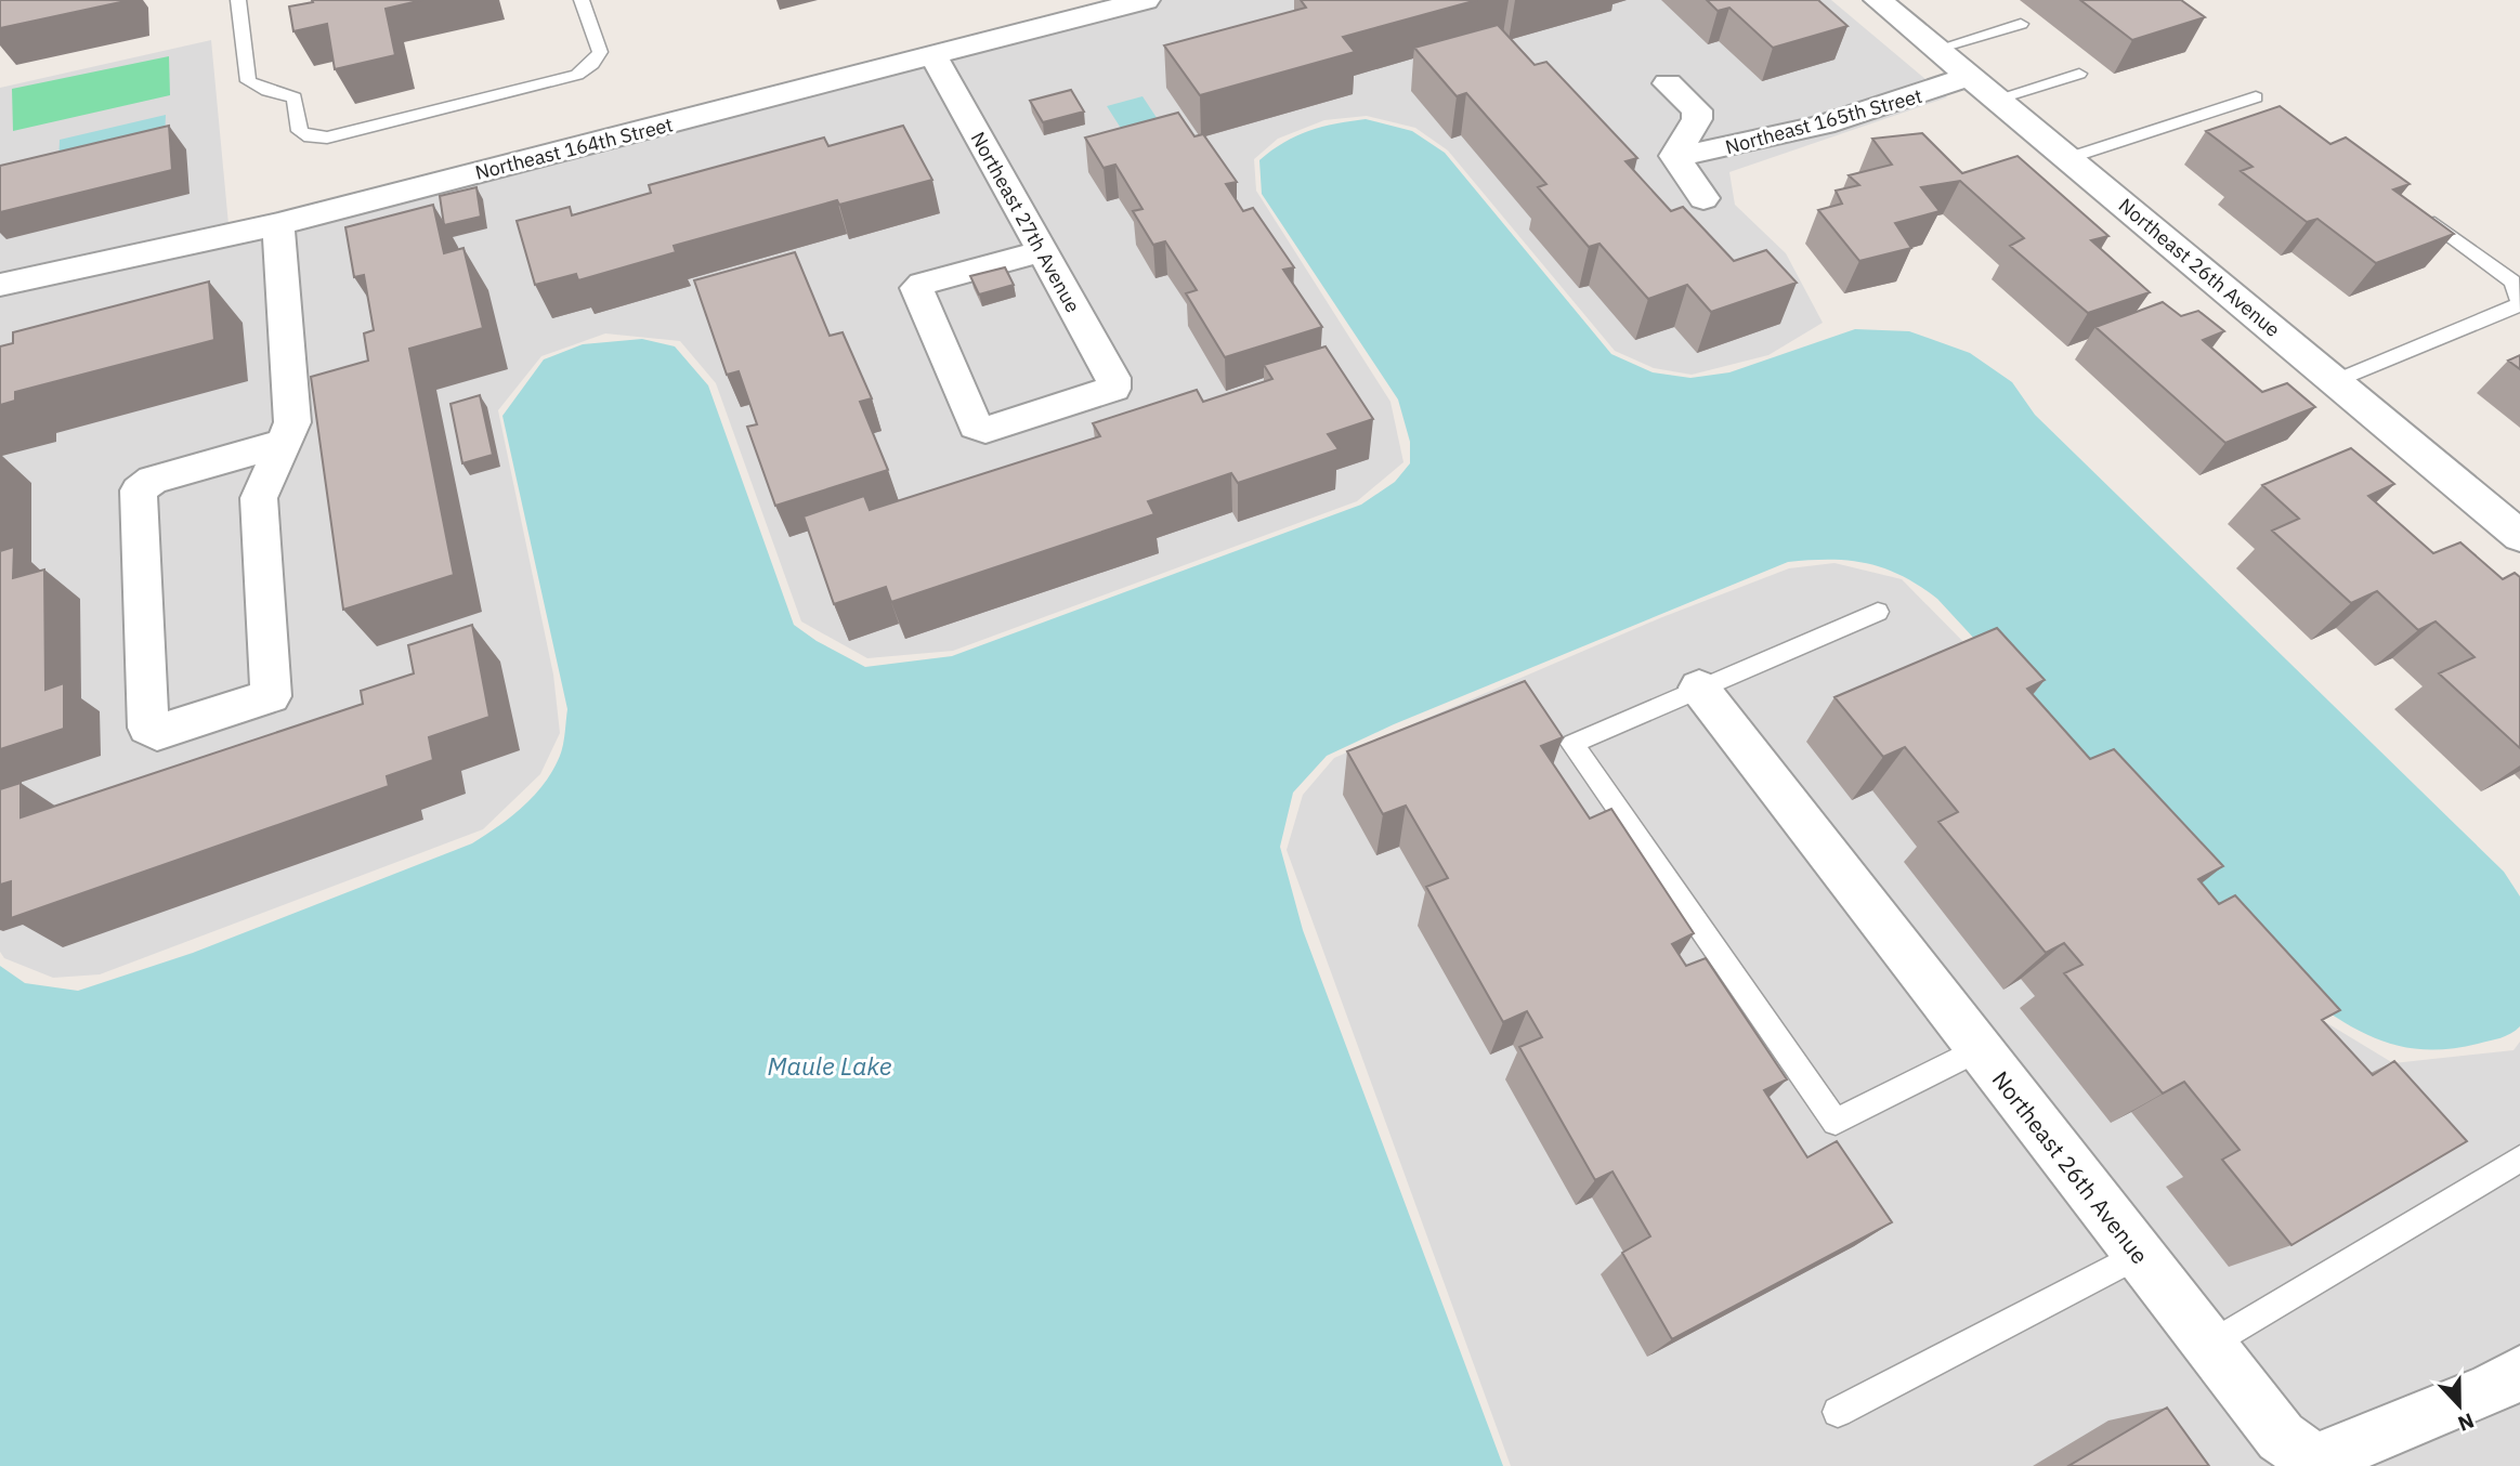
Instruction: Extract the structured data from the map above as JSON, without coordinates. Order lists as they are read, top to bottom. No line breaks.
{"streets":{"street":["Northeast 165th Street","Northeast 164th Street","Northeast 27th Avenue","Northeast 26th Avenue"]},"crossings":[["Northeast 165th Street","Northeast 26th Avenue"],["Northeast 164th Street","Northeast 27th Avenue"]],"water":["Maule Lake"],"north":"bottom"}
